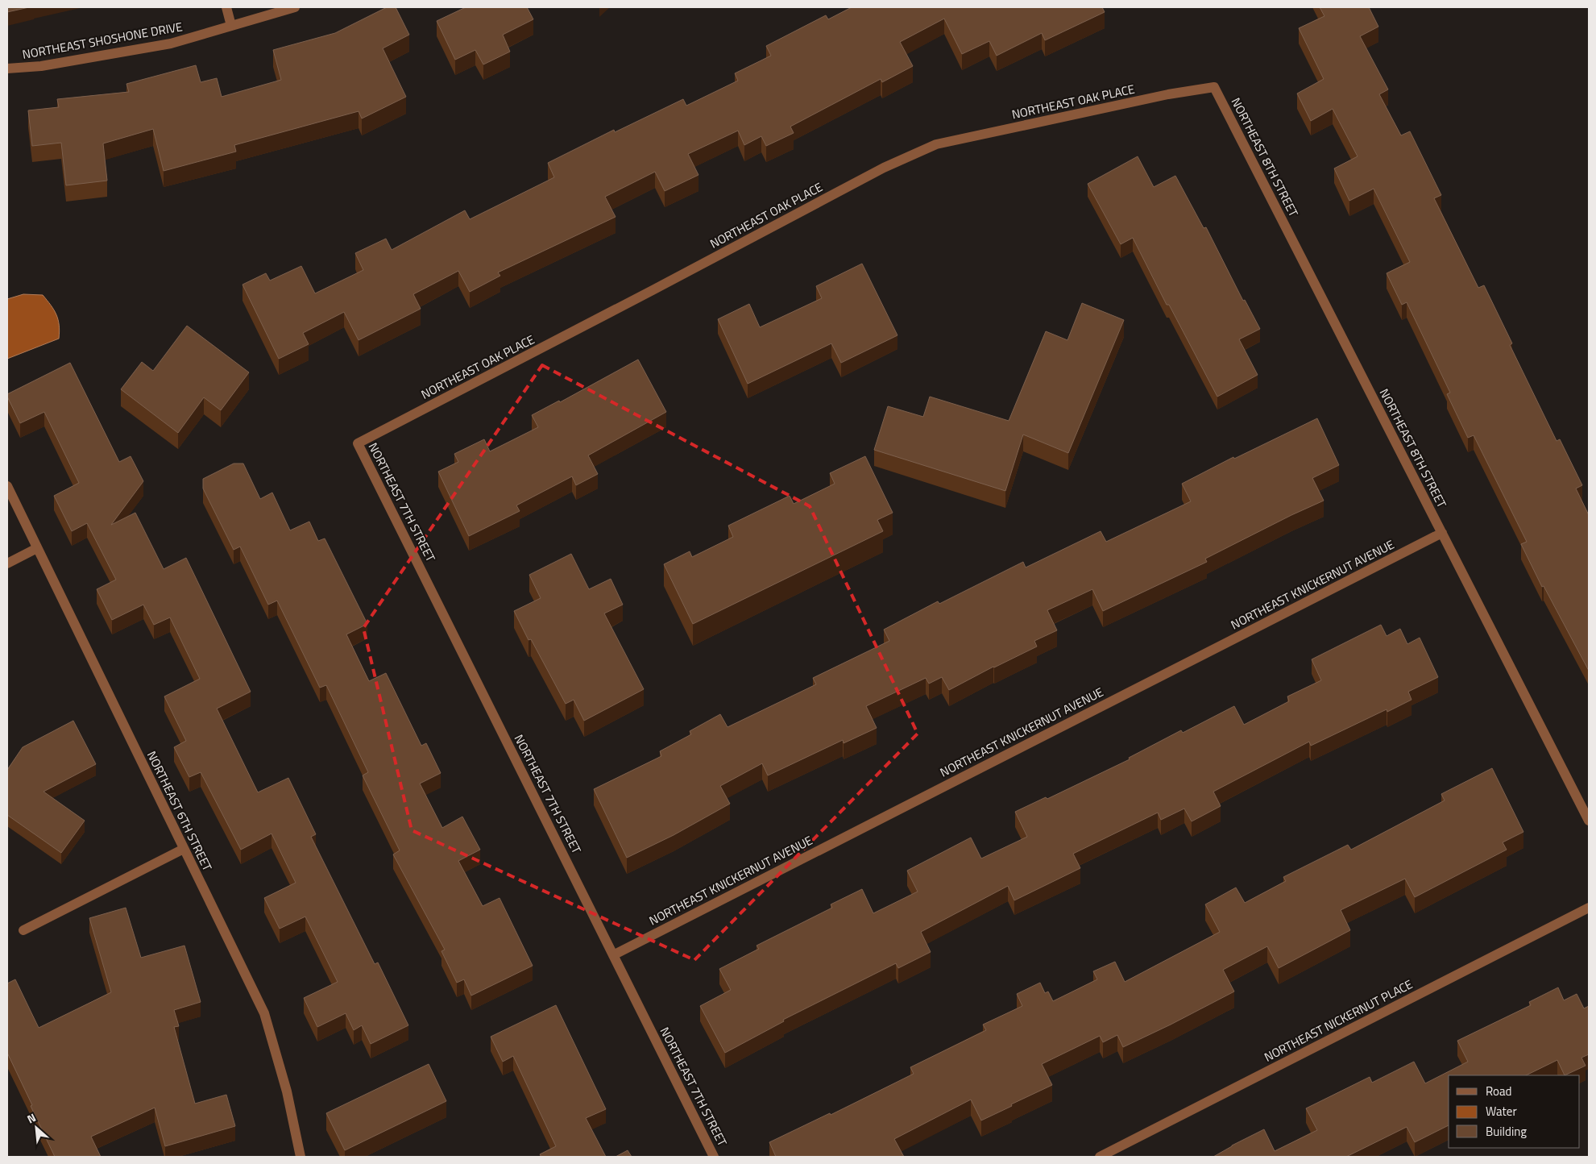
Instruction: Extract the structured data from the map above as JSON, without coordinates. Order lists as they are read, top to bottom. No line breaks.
{"streets":{"street":["NORTHEAST SHOSHONE DRIVE","NORTHEAST OAK PLACE","NORTHEAST 8TH STREET","NORTHEAST 7TH STREET","NORTHEAST KNICKERNUT AVENUE","NORTHEAST 6TH STREET","NORTHEAST NICKERNUT PLACE"]},"crossings":[["NORTHEAST OAK PLACE","NORTHEAST 8TH STREET"],["NORTHEAST OAK PLACE","NORTHEAST 7TH STREET"],["NORTHEAST 8TH STREET","NORTHEAST KNICKERNUT AVENUE"],["NORTHEAST 7TH STREET","NORTHEAST KNICKERNUT AVENUE"]],"legend":["Road","Water","Building"],"north":"top left"}
